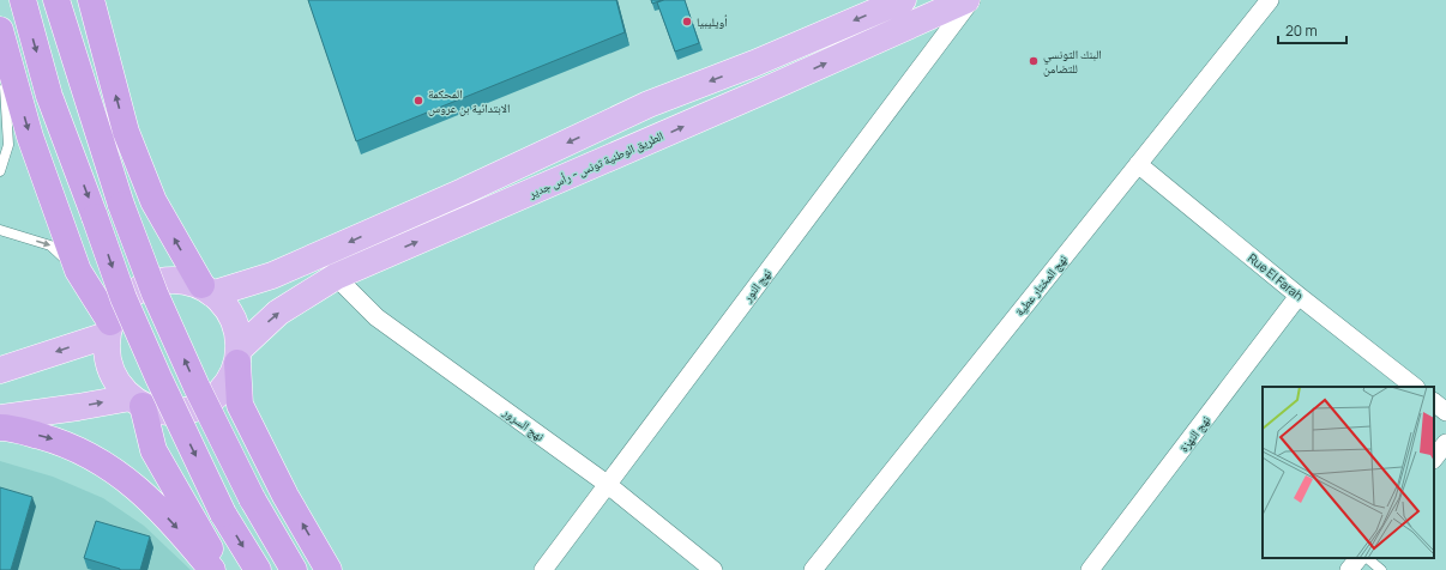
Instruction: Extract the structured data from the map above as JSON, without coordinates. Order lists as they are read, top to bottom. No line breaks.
{"streets":{"main road":["الطريق الوطنية تونس - رأس جدير"],"street":["Rue El Farah","نهج النور","نهج المختار عطية","نهج السرور","نهج النهزة"]},"crossings":[["الطريق الوطنية تونس - رأس جدير","نهج السرور"],["Rue El Farah","نهج المختار عطية"],["Rue El Farah","نهج النهزة"],["نهج النور","نهج السرور"]],"places":["أويليبيا","البنك التونسي للتضامن","المحكمة الابتدائية بن عروس"],"scale_bar":"20 m"}
